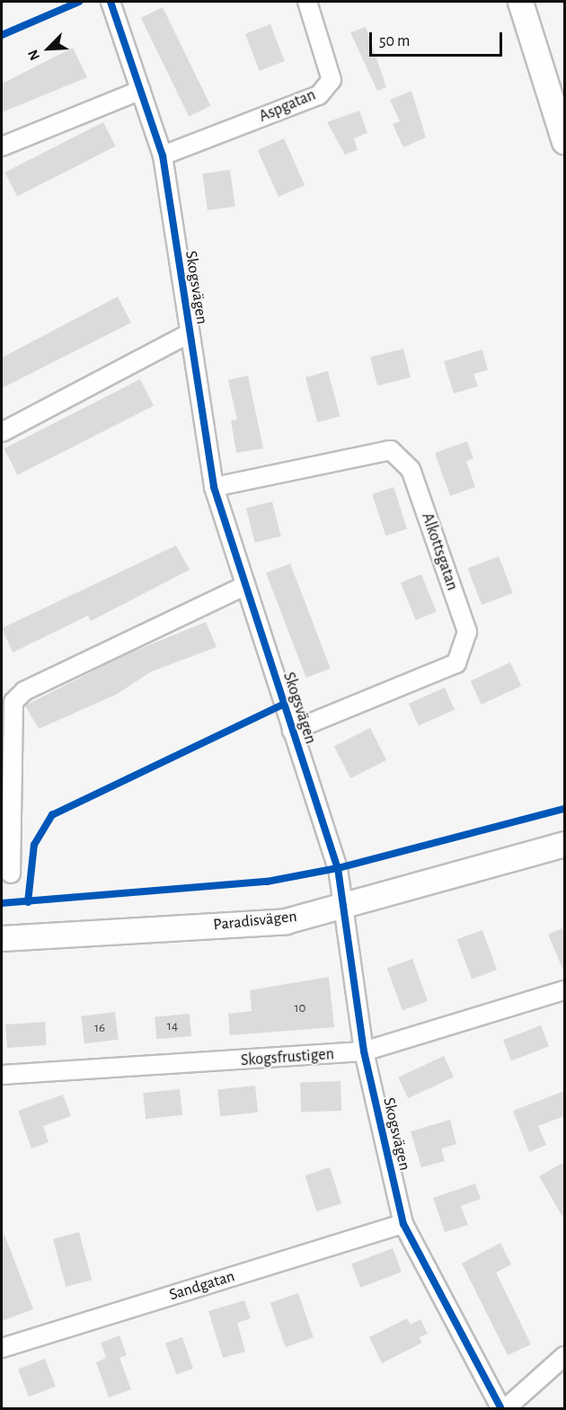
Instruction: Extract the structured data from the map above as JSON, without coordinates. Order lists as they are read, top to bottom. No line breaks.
{"streets":{"street":["Aspgatan","Skogsvägen","Alkottsgatan","Paradisvägen","Skogsfrustigen","Sandgatan"]},"crossings":[["Aspgatan","Skogsvägen"],["Skogsvägen","Alkottsgatan"],["Skogsvägen","Paradisvägen"],["Skogsvägen","Skogsfrustigen"],["Skogsvägen","Sandgatan"]],"house_numbers":["10","14","16"],"scale_bar":"50 m","north":"bottom left"}
